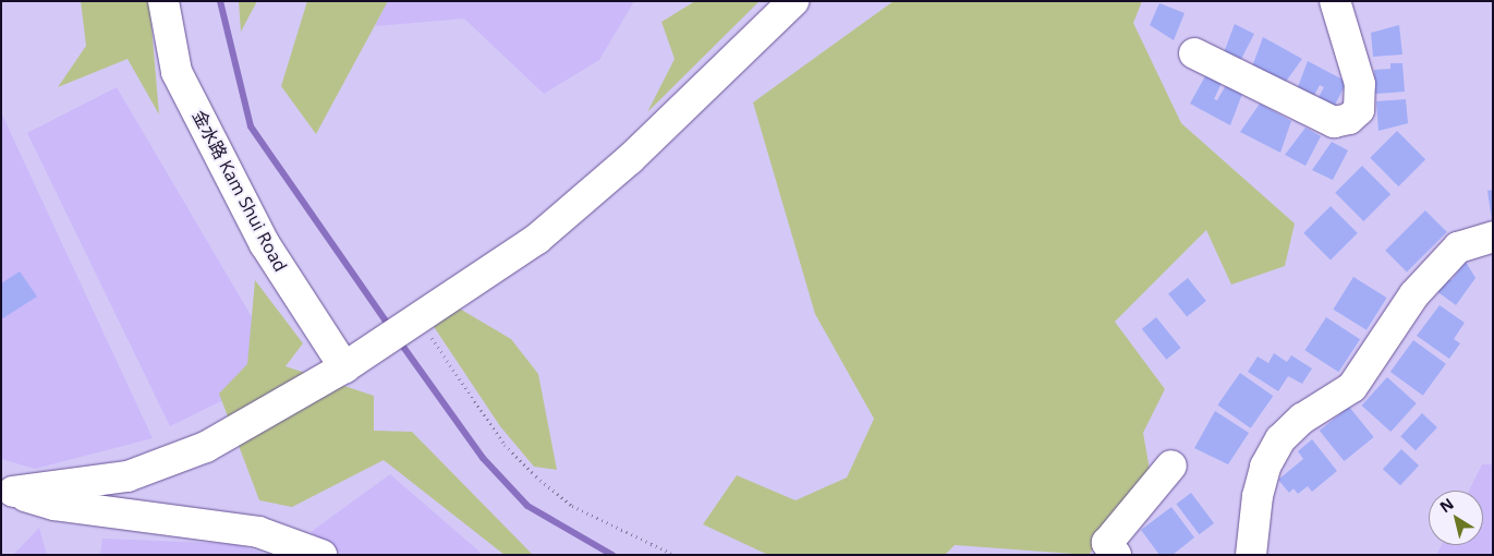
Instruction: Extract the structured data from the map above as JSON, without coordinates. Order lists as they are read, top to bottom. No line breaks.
{"streets":{"street":["金水路 Kam Shui Road"]},"north":"top left"}
